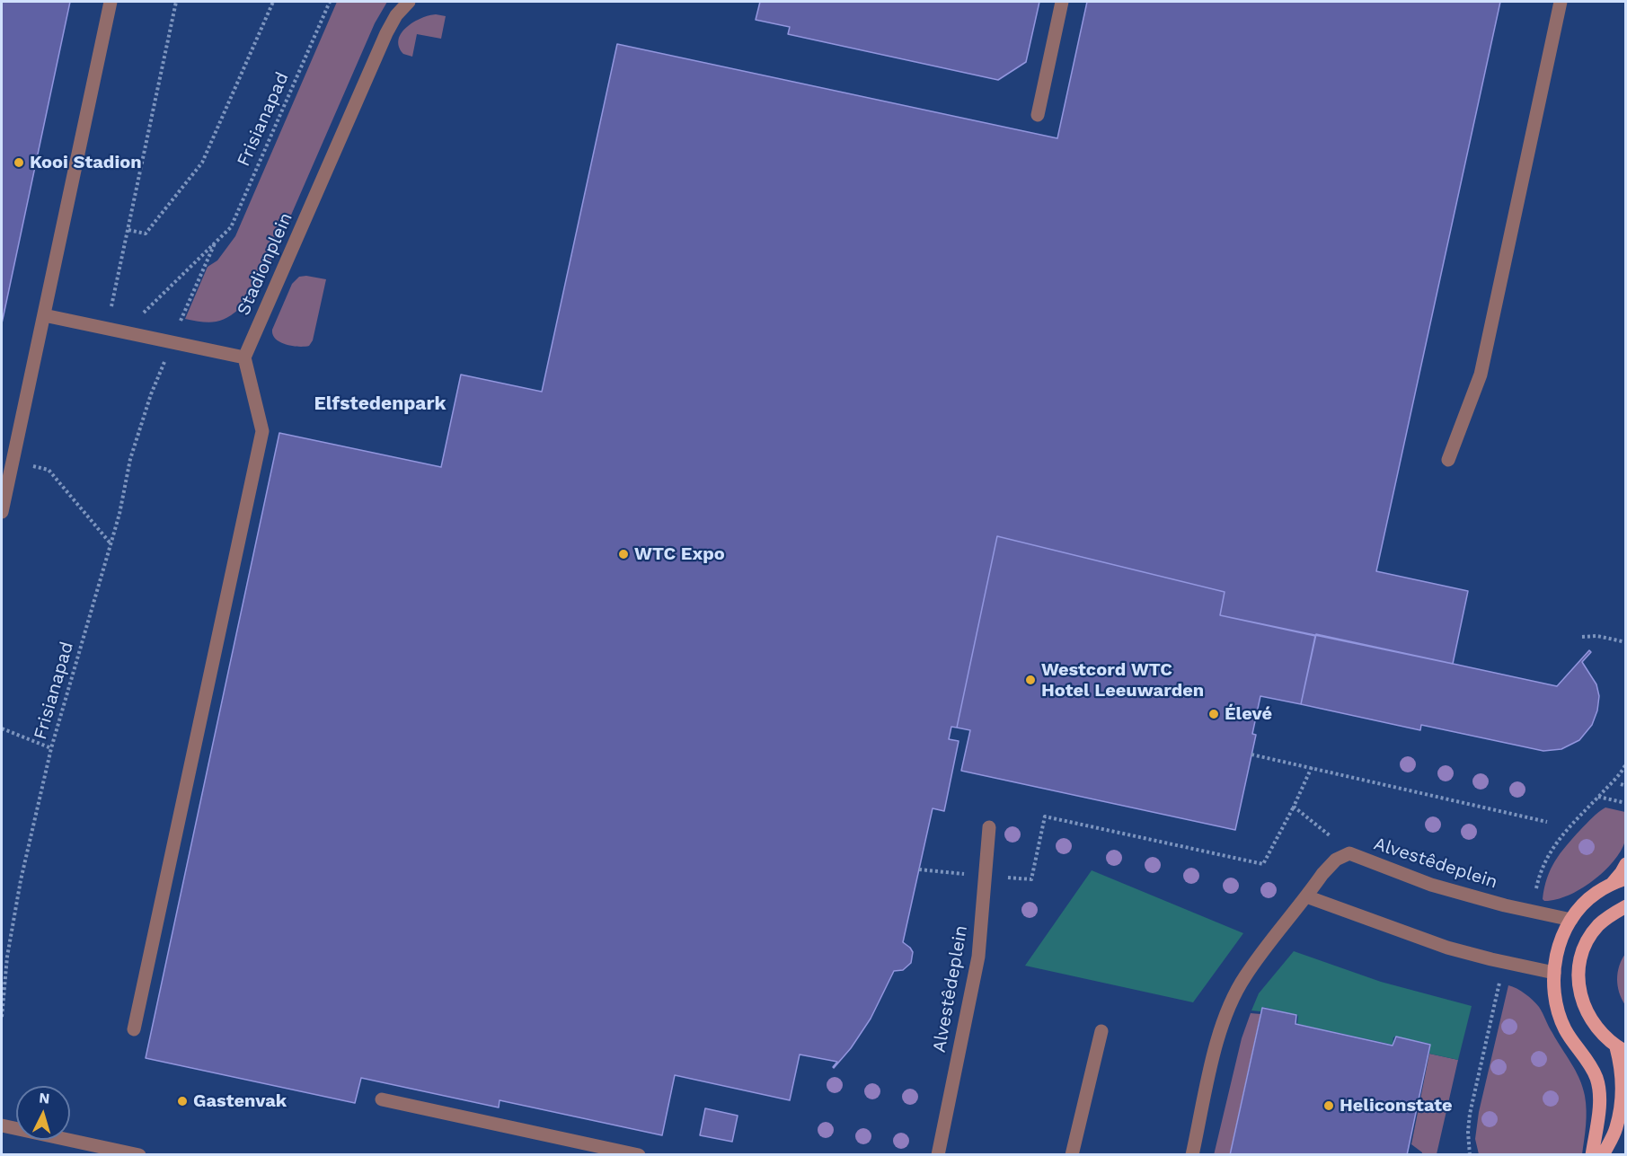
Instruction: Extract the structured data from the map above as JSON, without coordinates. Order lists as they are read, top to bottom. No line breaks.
{"streets":{"street":["Stadionplein","Alvestêdeplein"],"path":["Frisianapad"]},"districts":["Elfstedenpark"],"places":["Kooi Stadion","WTC Expo","Westcord WTC Hotel Leeuwarden","Élevé","Gastenvak","Heliconstate"],"north":"top"}
